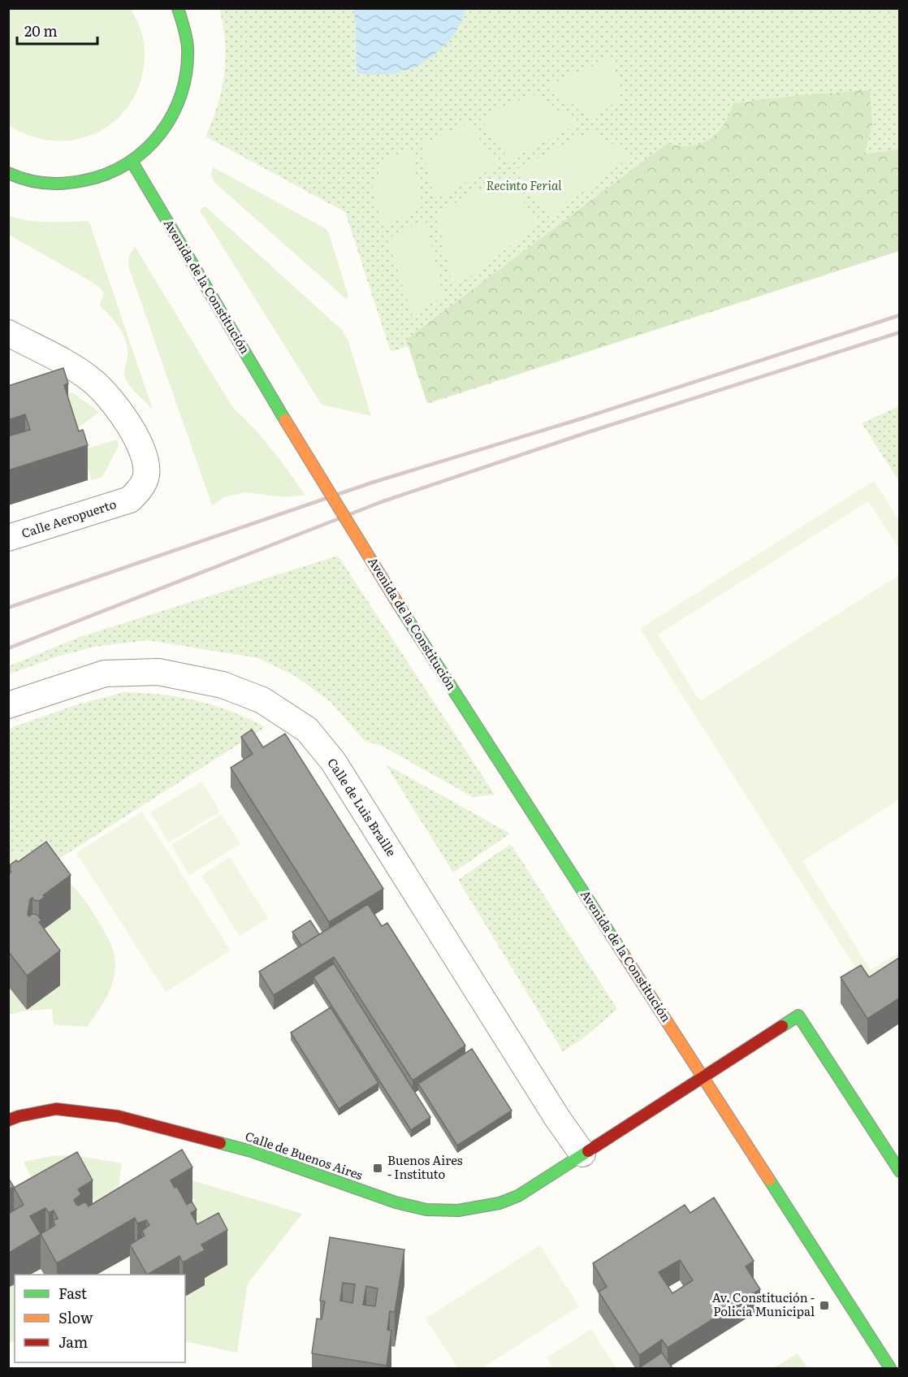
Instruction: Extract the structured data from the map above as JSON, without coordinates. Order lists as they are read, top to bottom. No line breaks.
{"streets":{"street":["Avenida de la Constitución","Calle Aeropuerto","Calle de Luis Braille","Calle de Buenos Aires"]},"crossings":[["Avenida de la Constitución","Calle de Buenos Aires"],["Calle de Luis Braille","Calle de Buenos Aires"]],"parks":["Recinto Ferial"],"places":{"transit":["Buenos Aires - Instituto","Av. Constitución - Policía Municipal"]},"legend":["Fast","Slow","Jam"],"scale_bar":"20 m"}
